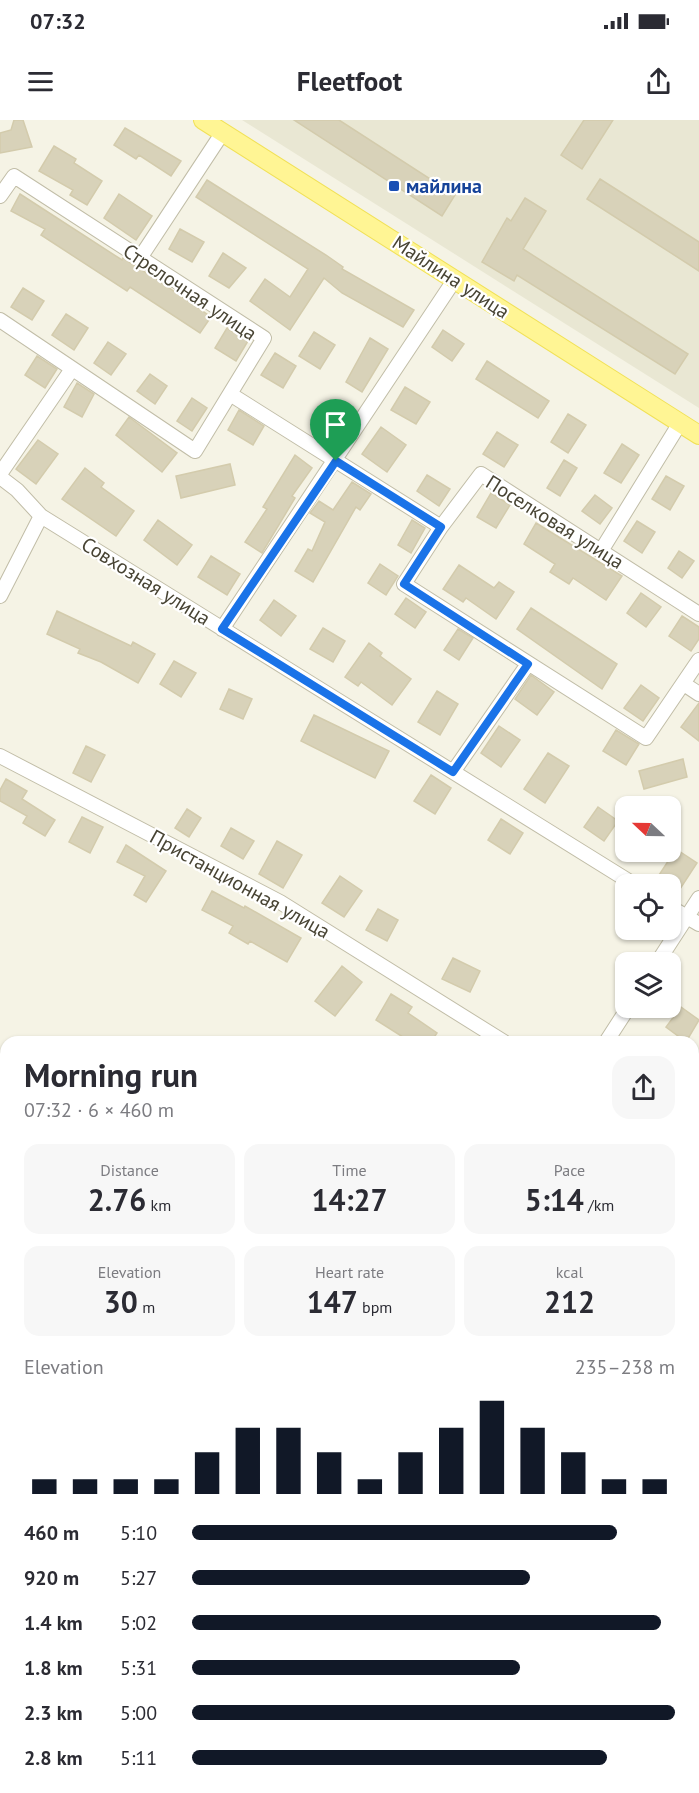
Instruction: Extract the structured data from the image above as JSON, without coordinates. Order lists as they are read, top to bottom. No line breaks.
{"streets":{"main road":["Майлина улица"],"street":["Стрелочная улица","Поселковая улица","Совхозная улица","Пристанционная улица"]},"places":{"transit":["майлина"]},"north":"left","page":{"status":"07:32","header":"Fleetfoot","heading":["Morning run","07:32 · 6 × 460 m"],"stats":[["Distance","2.76 km"],["Time","14:27"],["Pace","5:14 /km"],["Elevation","30 m"],["Heart rate","147 bpm"],["kcal","212"]],"chart":["Elevation","235–238 m"],"list":[{"name":"460 m","note":"5:10"},{"name":"920 m","note":"5:27"},{"name":"1.4 km","note":"5:02"},{"name":"1.8 km","note":"5:31"},{"name":"2.3 km","note":"5:00"},{"name":"2.8 km","note":"5:11"}]}}
